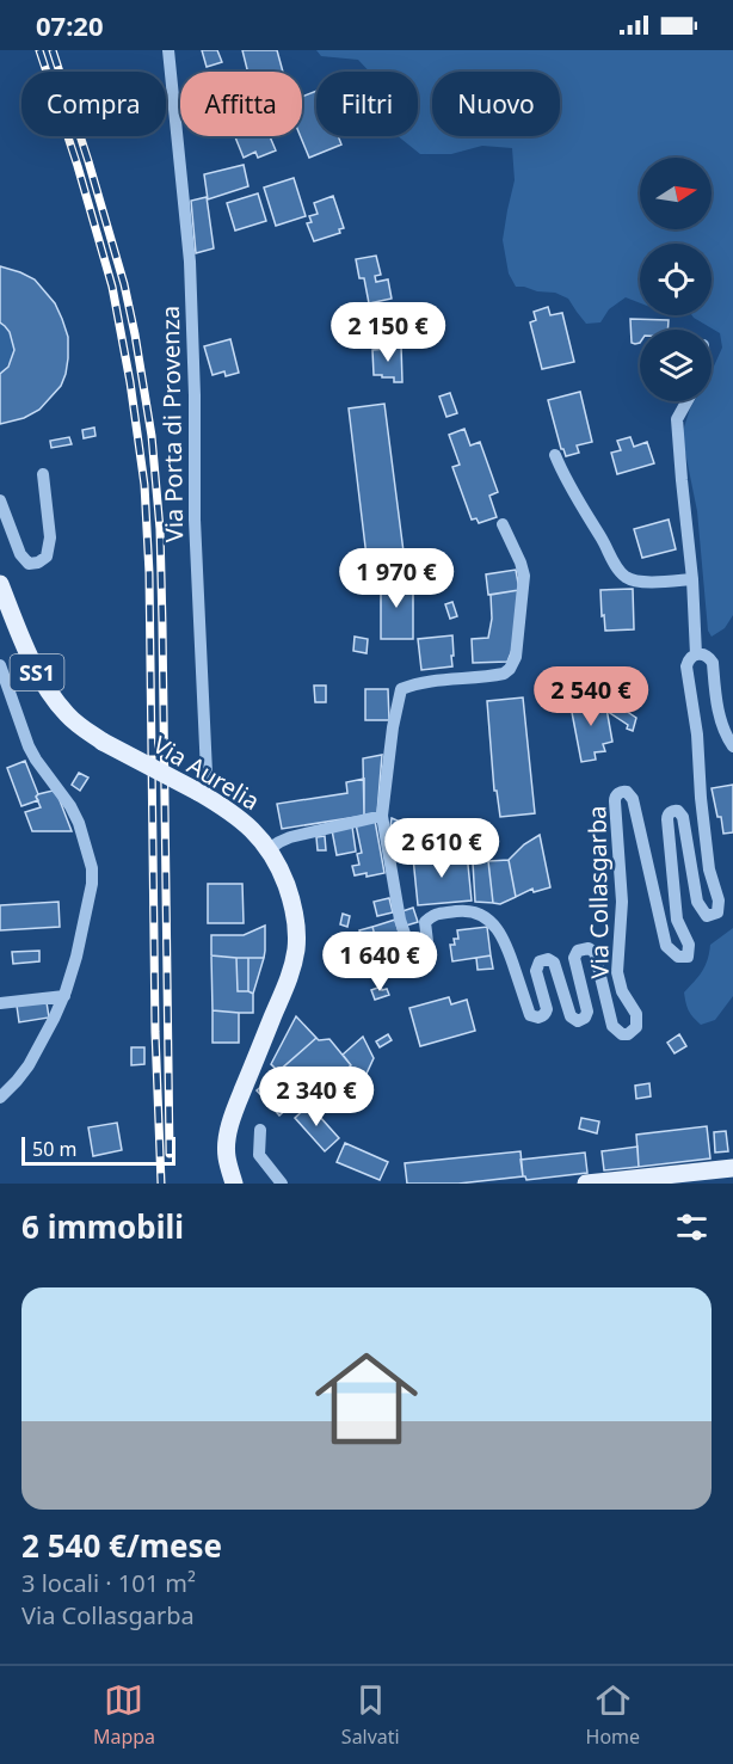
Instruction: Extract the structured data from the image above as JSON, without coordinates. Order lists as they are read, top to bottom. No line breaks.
{"streets":{"main road":["SS1","Via Aurelia"],"street":["Via Porta di Provenza","Via Collasgarba"]},"crossings":[["Via Porta di Provenza","Via Aurelia"]],"scale_bar":"50 m","north":"right","page":{"status":"07:20","chip":["Compra","Affitta","Filtri","Nuovo"],"price":["2 150 €","1 970 €","2 540 €","2 610 €","1 640 €","2 340 €"],"scale":"50 m","heading":"6 immobili","list":[{"name":"2 540 €/mese","note":"3 locali · 101 m² · Via Collasgarba"}],"tabs":["Mappa","Salvati","Home"]}}
